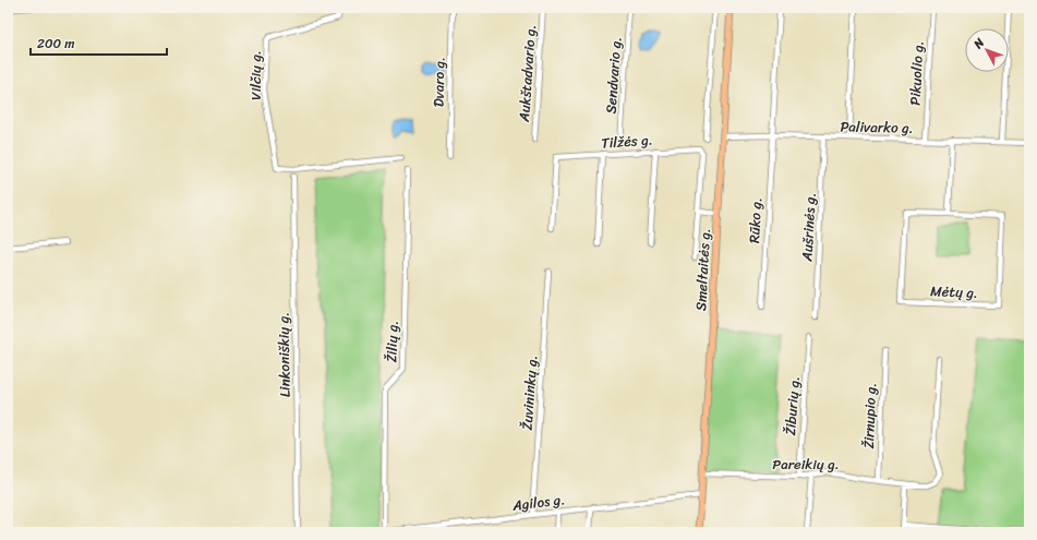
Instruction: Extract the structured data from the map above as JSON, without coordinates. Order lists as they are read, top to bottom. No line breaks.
{"streets":{"main road":["Smeltaitės g."],"street":["Aukštadvario g.","Pikuolio g.","Vilčių g.","Sendvario g.","Dvaro g.","Palivarko g.","Tilžės g.","Rūko g.","Aušrinės g.","Mėtų g.","Žilių g.","Linkoniškių g.","Žuvininkų g.","Žiburių g.","Žirnupio g.","Pareikių g.","Agilos g."]},"crossings":[["Pikuolio g.","Palivarko g."],["Palivarko g.","Rūko g."],["Palivarko g.","Aušrinės g."],["Palivarko g.","Smeltaitės g."],["Smeltaitės g.","Pareikių g."],["Smeltaitės g.","Agilos g."],["Žilių g.","Agilos g."],["Žuvininkų g.","Agilos g."],["Žiburių g.","Pareikių g."],["Žirnupio g.","Pareikių g."]],"scale_bar":"200 m","north":"top left"}
